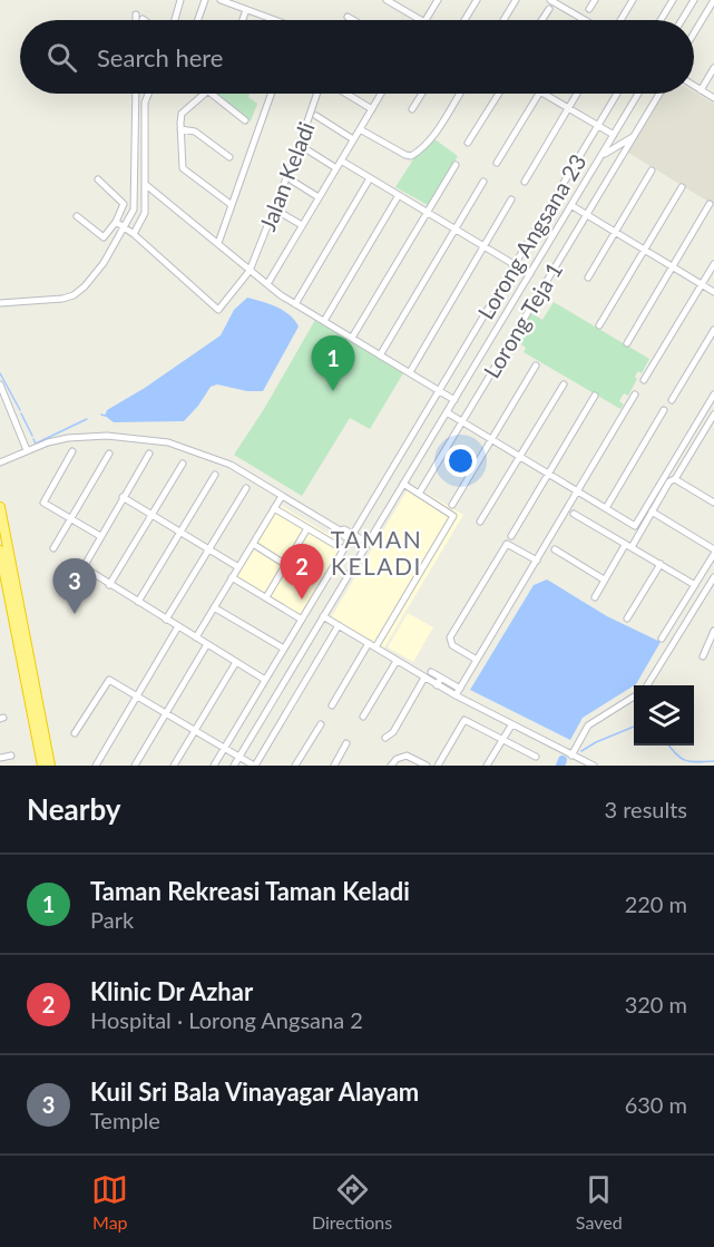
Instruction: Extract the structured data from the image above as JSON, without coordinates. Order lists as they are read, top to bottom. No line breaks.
{"streets":{"street":["Jalan Keladi","Lorong Angsana 23","Lorong Teja 1"]},"districts":["TAMAN KELADI"],"page":{"search":"Search here","pins":["1","2","3"],"heading":["Nearby","3 results"],"list":[{"mark":"1","name":"Taman Rekreasi Taman Keladi","note":"Park","value":"220 m"},{"mark":"2","name":"Klinic Dr Azhar","note":"Hospital · Lorong Angsana 2","value":"320 m"},{"mark":"3","name":"Kuil Sri Bala Vinayagar Alayam","note":"Temple","value":"630 m"}],"nav":["Map","Directions","Saved"]}}
